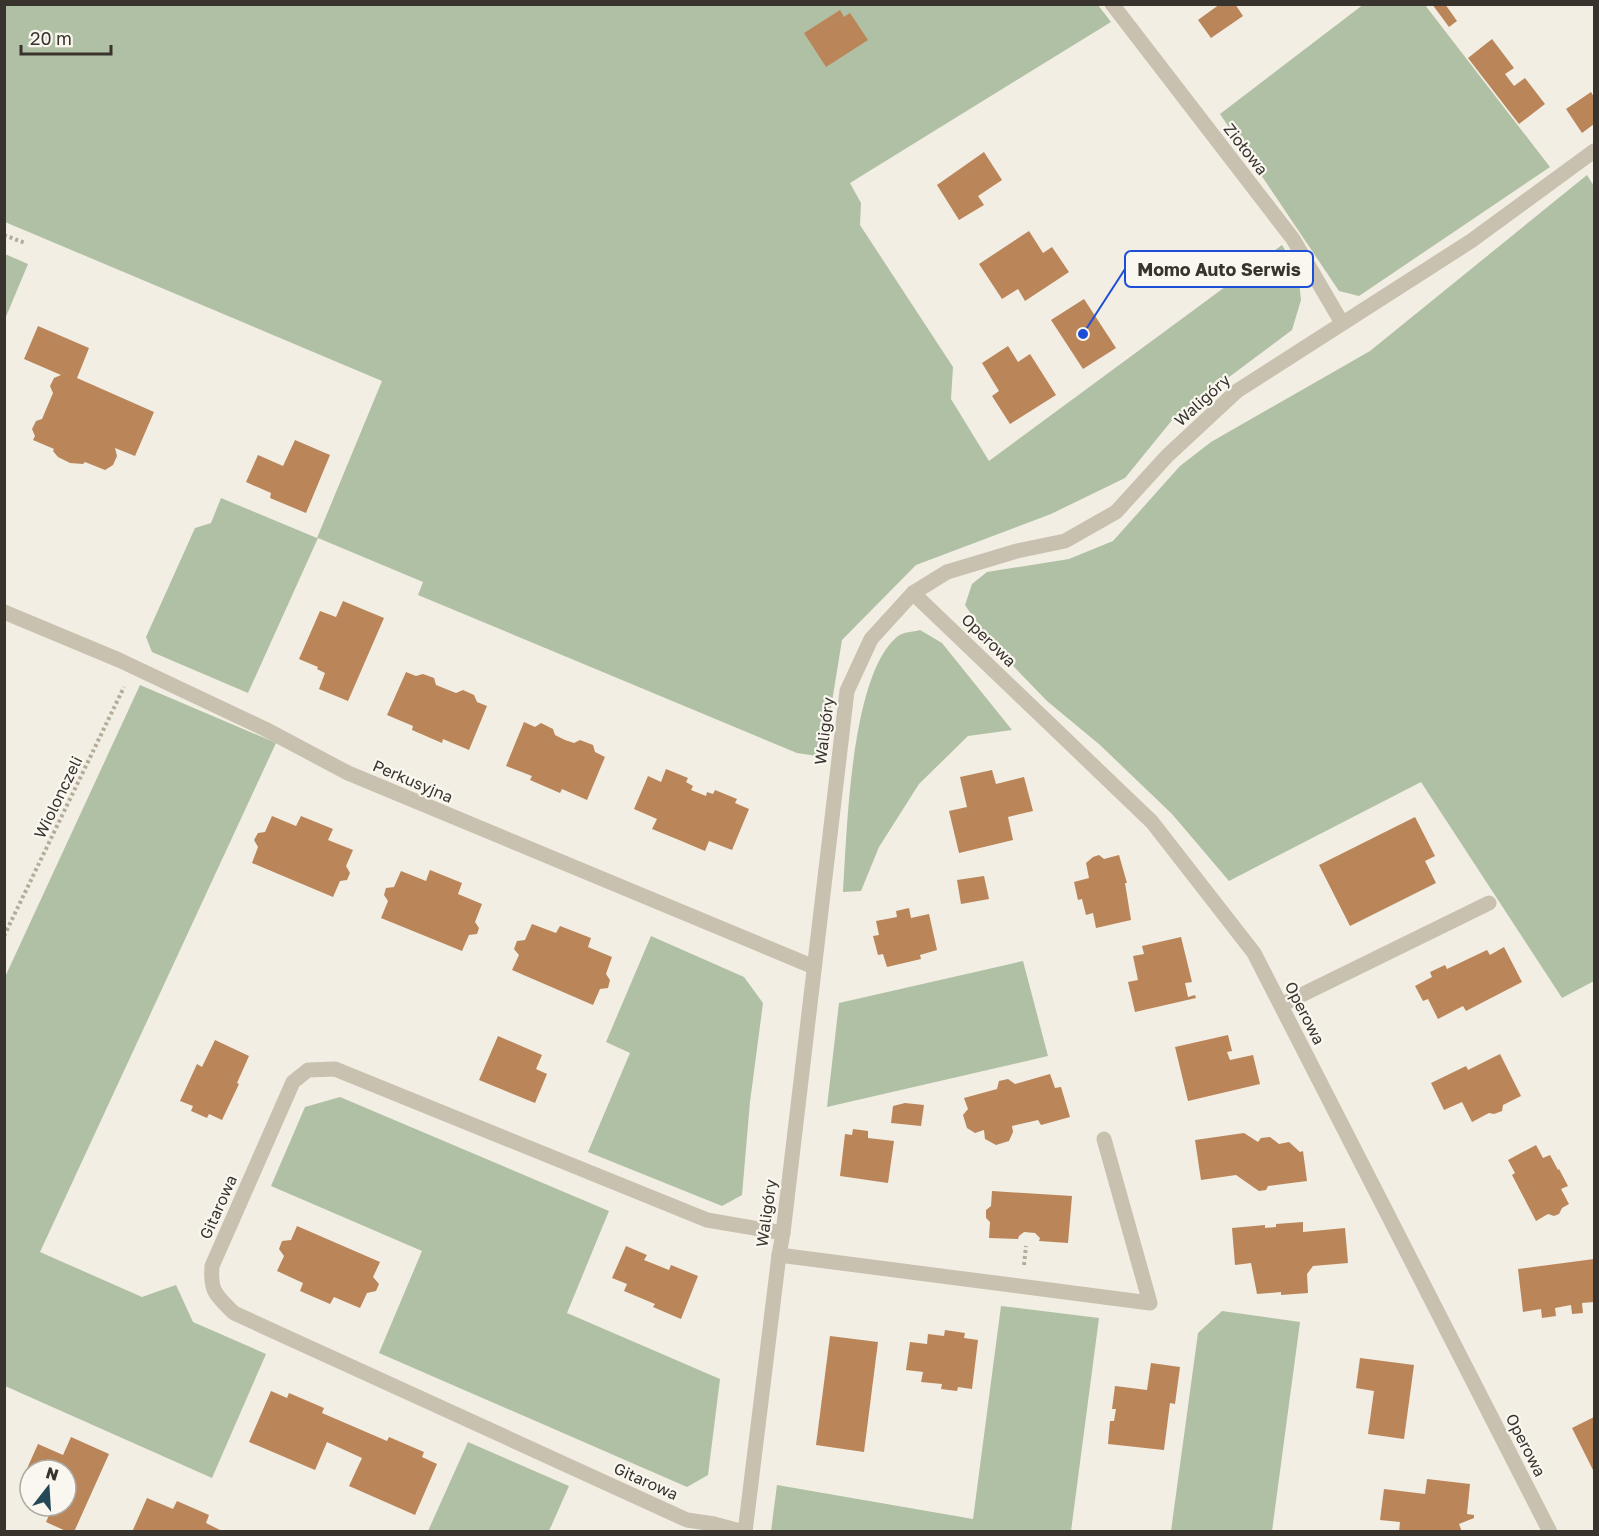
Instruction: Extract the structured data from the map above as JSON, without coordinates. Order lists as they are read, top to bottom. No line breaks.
{"streets":{"street":["Ziołowa","Waligóry","Operowa","Perkusyjna","Gitarowa"],"path":["Wiolonczeli"]},"crossings":[["Ziołowa","Waligóry"],["Waligóry","Operowa"],["Waligóry","Perkusyjna"],["Waligóry","Gitarowa"],["Perkusyjna","Wiolonczeli"]],"places":["Momo Auto Serwis"],"scale_bar":"20 m","north":"top"}
